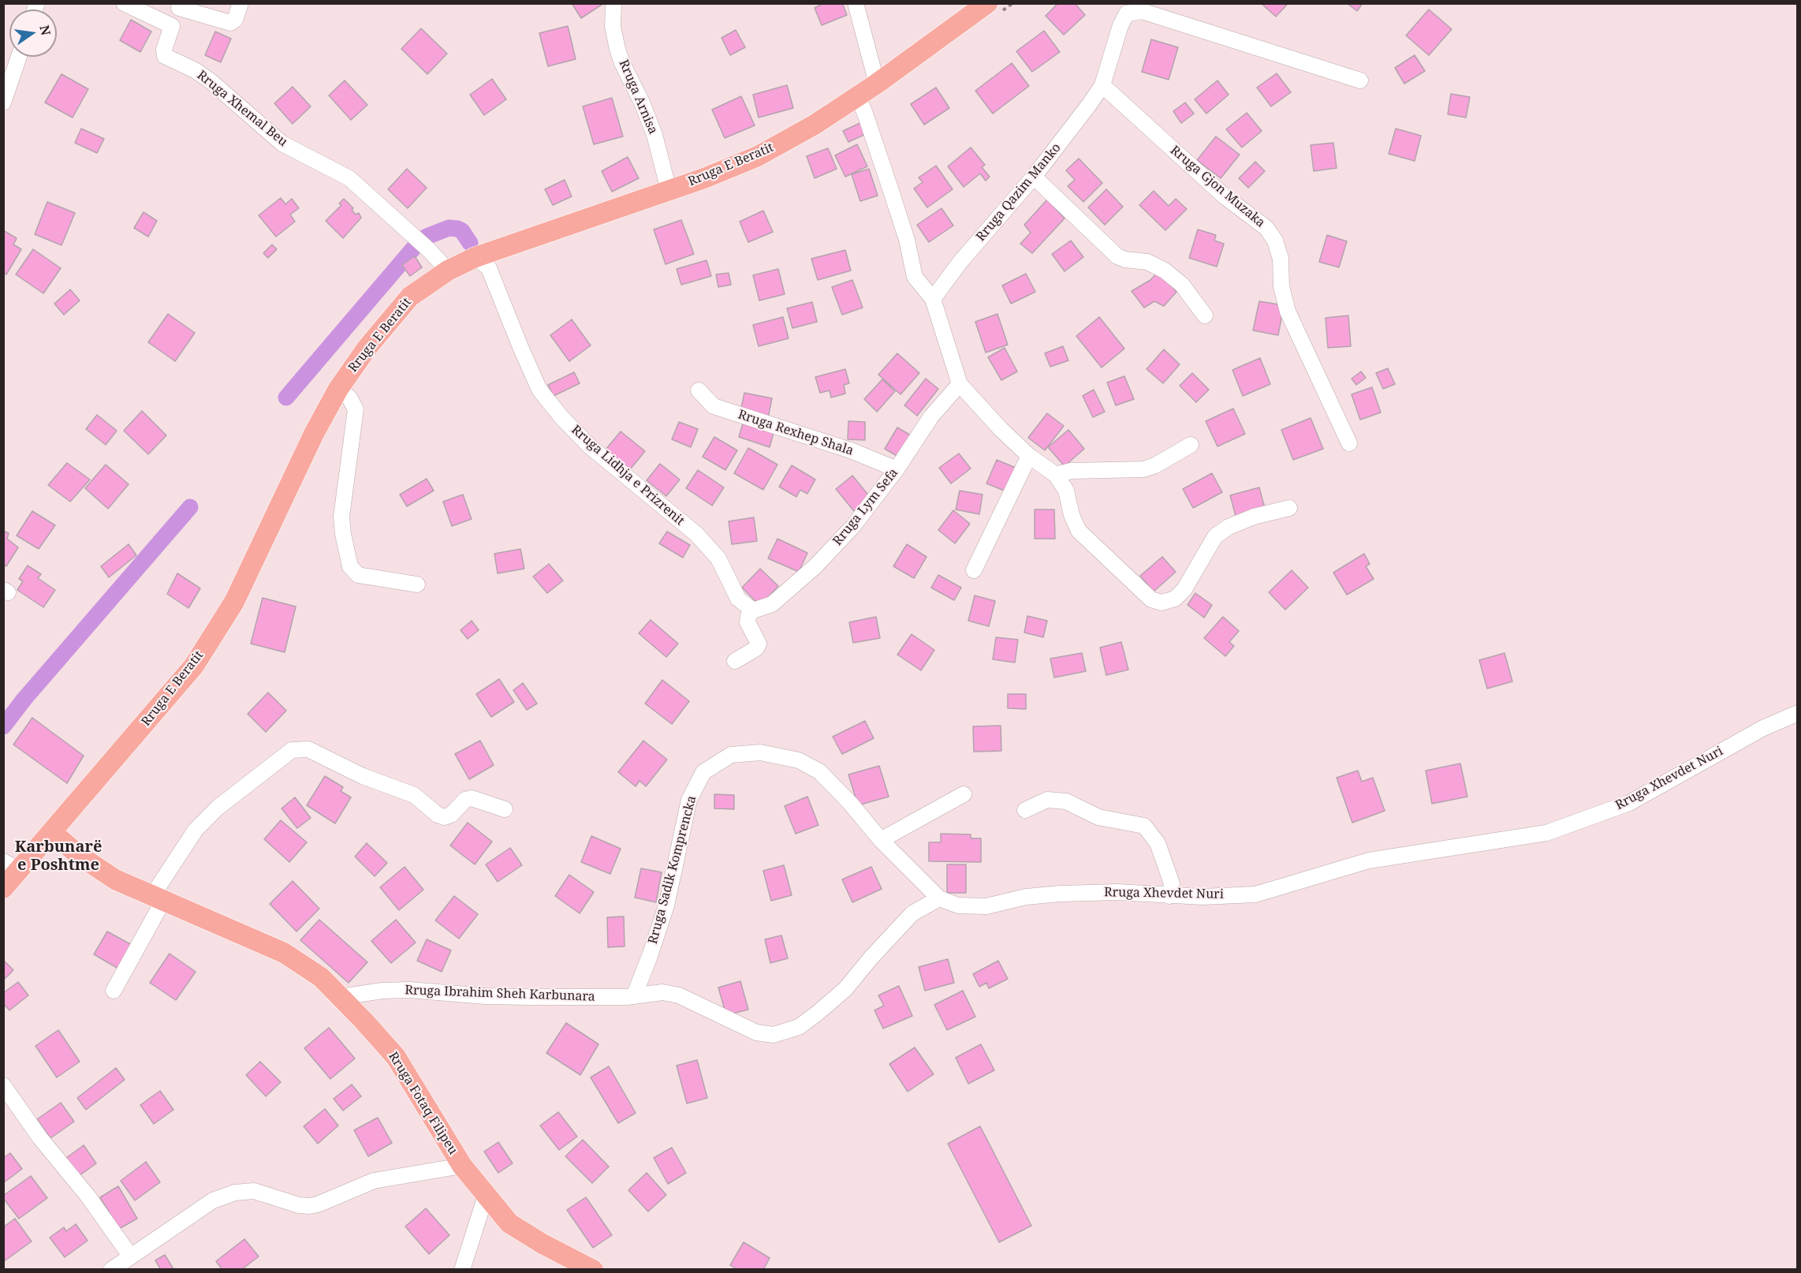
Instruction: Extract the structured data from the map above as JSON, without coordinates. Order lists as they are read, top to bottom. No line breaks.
{"streets":{"main road":["Rruga E Beratit","Rruga Fotaq Filipeu"],"street":["Rruga Arnisa","Rruga Xhemal Beu","Rruga Gjon Muzaka","Rruga Qazim Manko","Rruga Rexhep Shala","Rruga Lidhja e Prizrenit","Rruga Lym Sefa","Rruga Xhevdet Nuri","Rruga Sadik Komprencka","Rruga Ibrahim Sheh Karbunara"]},"crossings":[["Rruga Arnisa","Rruga E Beratit"],["Rruga Xhemal Beu","Rruga E Beratit"],["Rruga E Beratit","Rruga Lidhja e Prizrenit"],["Rruga E Beratit","Rruga Fotaq Filipeu"],["Rruga Gjon Muzaka","Rruga Qazim Manko"],["Rruga Rexhep Shala","Rruga Lym Sefa"],["Rruga Lidhja e Prizrenit","Rruga Lym Sefa"],["Rruga Xhevdet Nuri","Rruga Sadik Komprencka"],["Rruga Xhevdet Nuri","Rruga Ibrahim Sheh Karbunara"],["Rruga Sadik Komprencka","Rruga Ibrahim Sheh Karbunara"],["Rruga Ibrahim Sheh Karbunara","Rruga Fotaq Filipeu"]],"districts":["Karbunarë e Poshtme"],"north":"right"}
